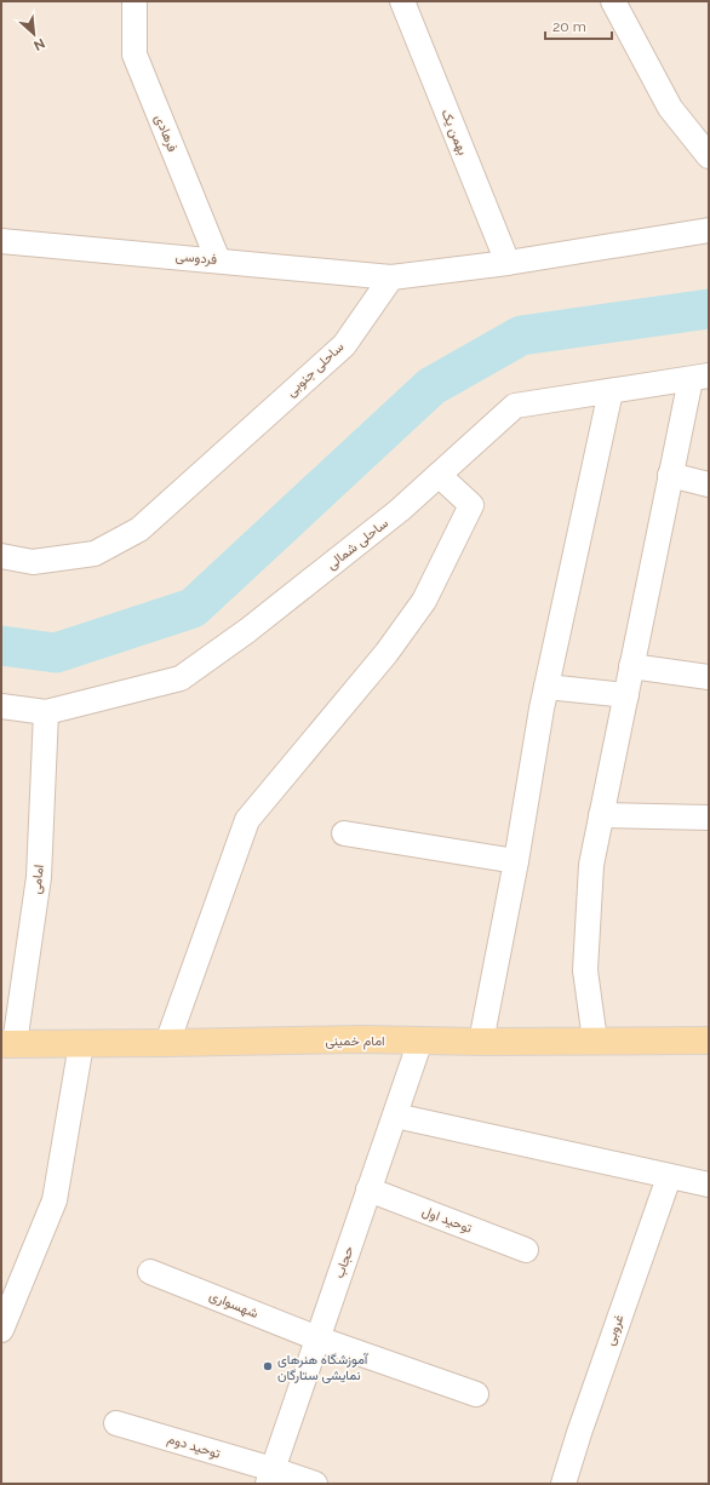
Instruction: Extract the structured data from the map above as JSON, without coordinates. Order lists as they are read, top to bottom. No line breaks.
{"streets":{"main road":["امام خمینی"],"street":["بهمن یک","فرهادی","فردوسی","ساحلی جنوبی","ساحلی شمالی","امامی","توحید اول","حجاب","شهسواری","غروبی","توحید دوم"]},"crossings":[["فرهادی","فردوسی"],["فردوسی","ساحلی جنوبی"],["ساحلی شمالی","امامی"],["امامی","امام خمینی"],["امام خمینی","حجاب"],["توحید اول","حجاب"],["حجاب","شهسواری"],["حجاب","توحید دوم"]],"places":["آموزشگاه هنرهای نمایشی ستارگان"],"scale_bar":"20 m","north":"bottom right"}
